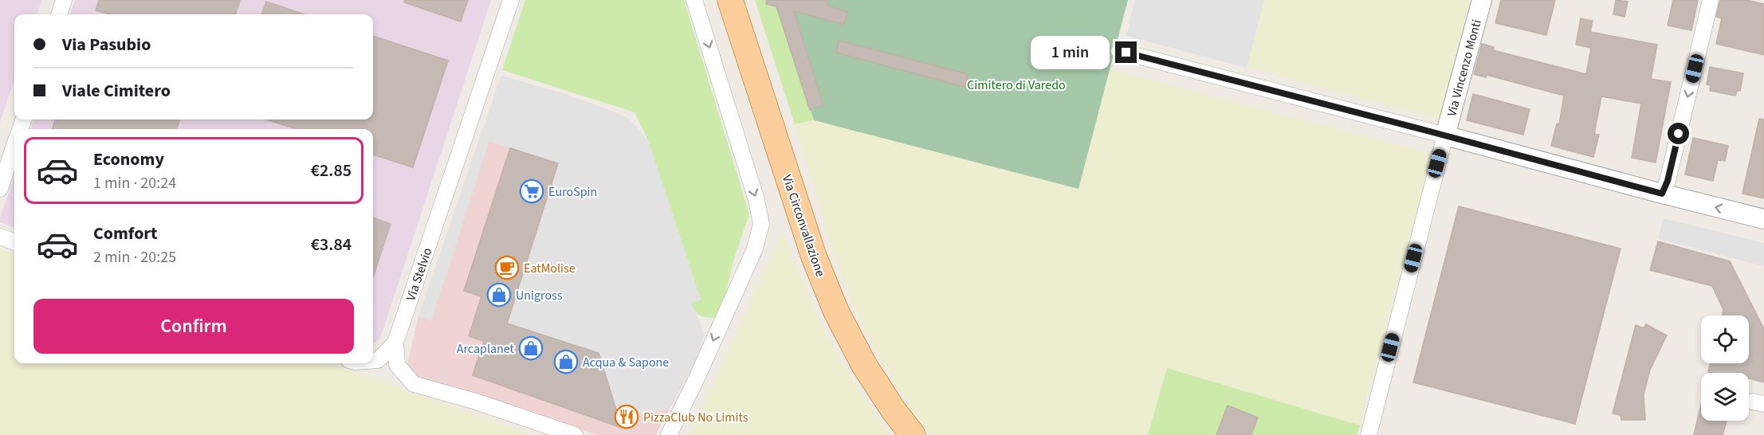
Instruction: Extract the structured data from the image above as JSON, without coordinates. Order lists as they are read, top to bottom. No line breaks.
{"streets":{"main road":["Via Circonvallazione"],"street":["Via Vincenzo Monti","Via Stelvio"]},"parks":["Cimitero di Varedo"],"places":{"supermarket":["EuroSpin"],"cafe":["EatMolise"],"shop":["Unigross","Arcaplanet","Acqua & Sapone"],"restaurant":["PizzaClub No Limits"]},"page":{"banner":["Via Pasubio","Viale Cimitero"],"bubble":"1 min","list":[{"name":"Economy","note":"1 min · 20:24","value":"€2.85"},{"name":"Comfort","note":"2 min · 20:25","value":"€3.84"}],"buttons":"Confirm"}}
